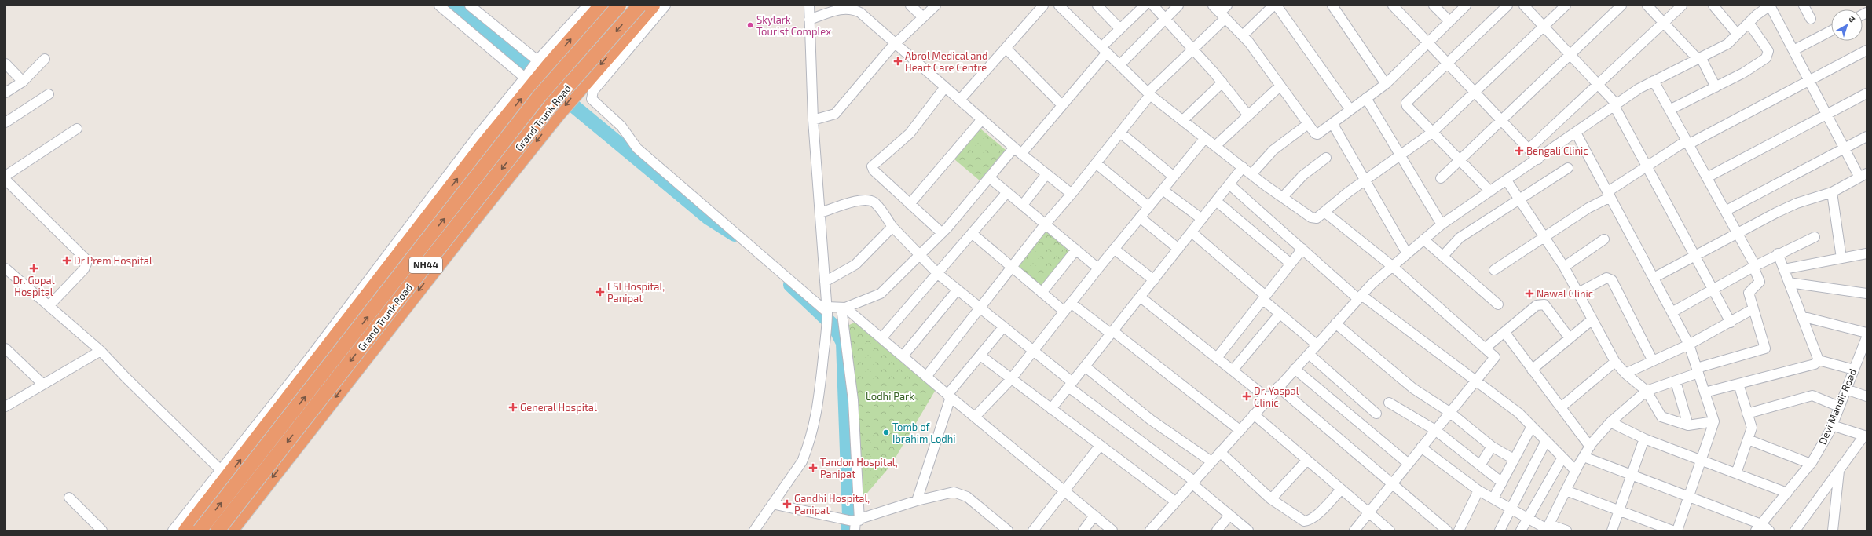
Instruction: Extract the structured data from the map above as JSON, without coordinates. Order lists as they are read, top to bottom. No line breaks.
{"streets":{"highway":["Grand Trunk Road","NH44"],"street":["Devi Mandir Road"]},"parks":["Lodhi Park"],"places":{"other":["Skylark Tourist Complex","Tomb of Ibrahim Lodhi"],"health":["Abrol Medical and Heart Care Centre","Bengali Clinic","Dr Prem Hospital","Dr. Gopal Hospital","ESI Hospital, Panipat","Nawal Clinic","Dr. Yaspal Clinic","General Hospital","Tandon Hospital, Panipat","Gandhi Hospital, Panipat"]},"north":"top right"}
